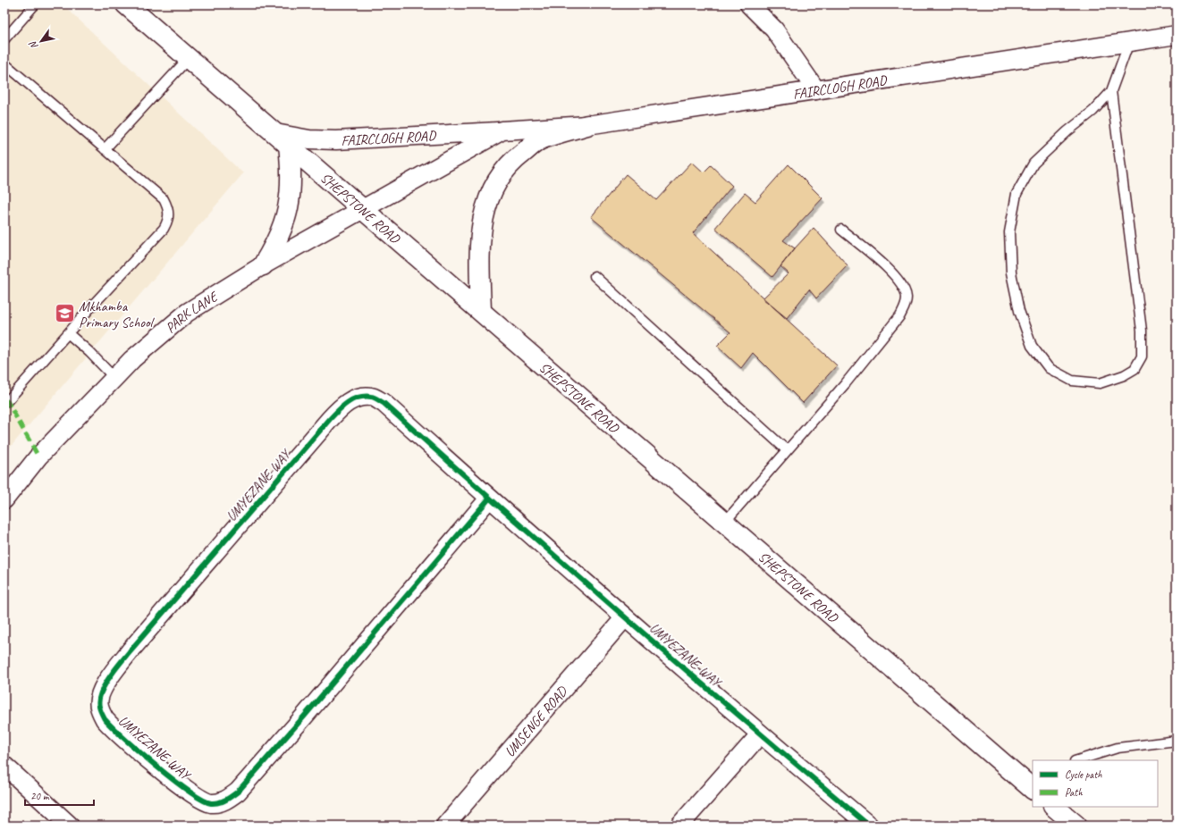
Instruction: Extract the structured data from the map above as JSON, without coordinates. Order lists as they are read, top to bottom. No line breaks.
{"streets":{"street":["FAIRCLOGH ROAD","SHEPSTONE ROAD","PARK LANE","UMYEZANE WAY","UMSENGE ROAD"]},"crossings":[["FAIRCLOGH ROAD","SHEPSTONE ROAD"],["FAIRCLOGH ROAD","PARK LANE"],["SHEPSTONE ROAD","PARK LANE"],["UMYEZANE WAY","UMSENGE ROAD"]],"places":{"school or university":["Mkhamba Primary School"]},"legend":["Cycle path","Path"],"scale_bar":"20 m","north":"bottom left"}
